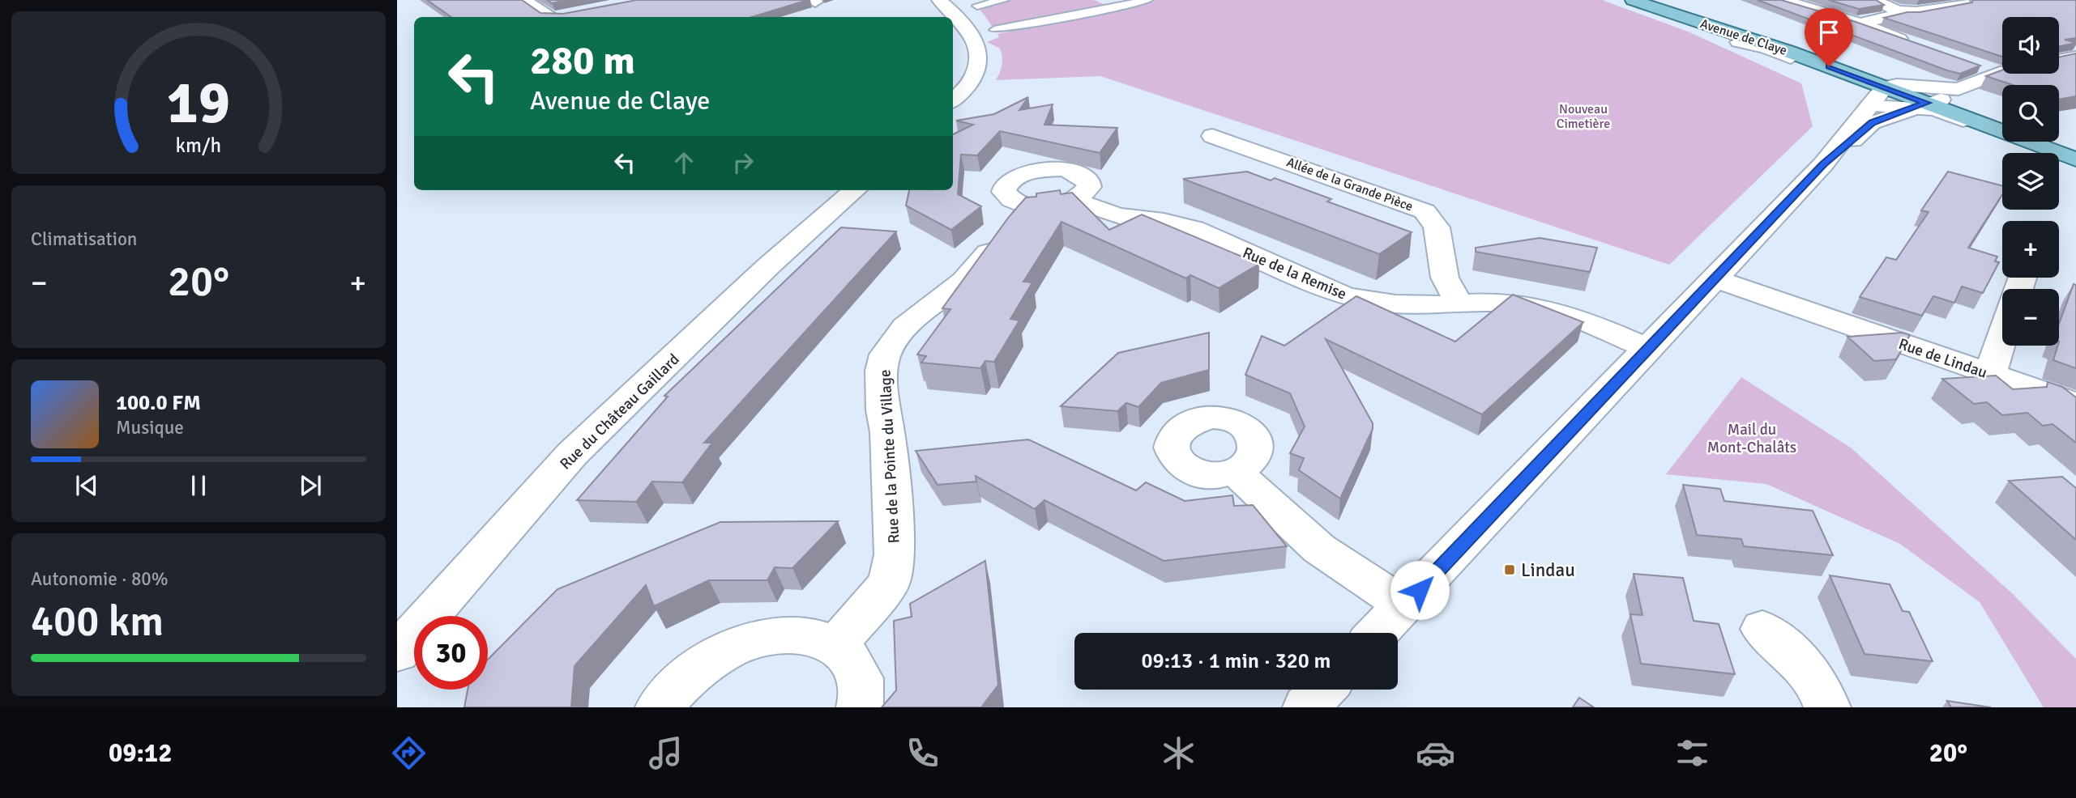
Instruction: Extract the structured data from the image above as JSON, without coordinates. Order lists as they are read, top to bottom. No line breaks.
{"streets":{"main road":["Avenue de Claye"],"street":["Allée de la Grande Pièce","Rue de la Remise","Rue de Lindau","Rue du Château Gaillard","Rue de la Pointe du Village"]},"crossings":[["Allée de la Grande Pièce","Rue de la Remise"]],"parks":["Nouveau Cimetière","Mail du Mont-Chalâts"],"places":{"transit":["Lindau"]},"page":{"map_buttons":["+","−"],"turn":["280 m","Avenue de Claye"],"tile":["Climatisation",["Autonomie · 80%","400 km"]],"heat":["−","20°","+"],"song":["100.0 FM","Musique"],"limit":"30","trip":"09:13 · 1 min · 320 m","tabs":["09:12","20°"],"gauge":["19","km/h"]}}
